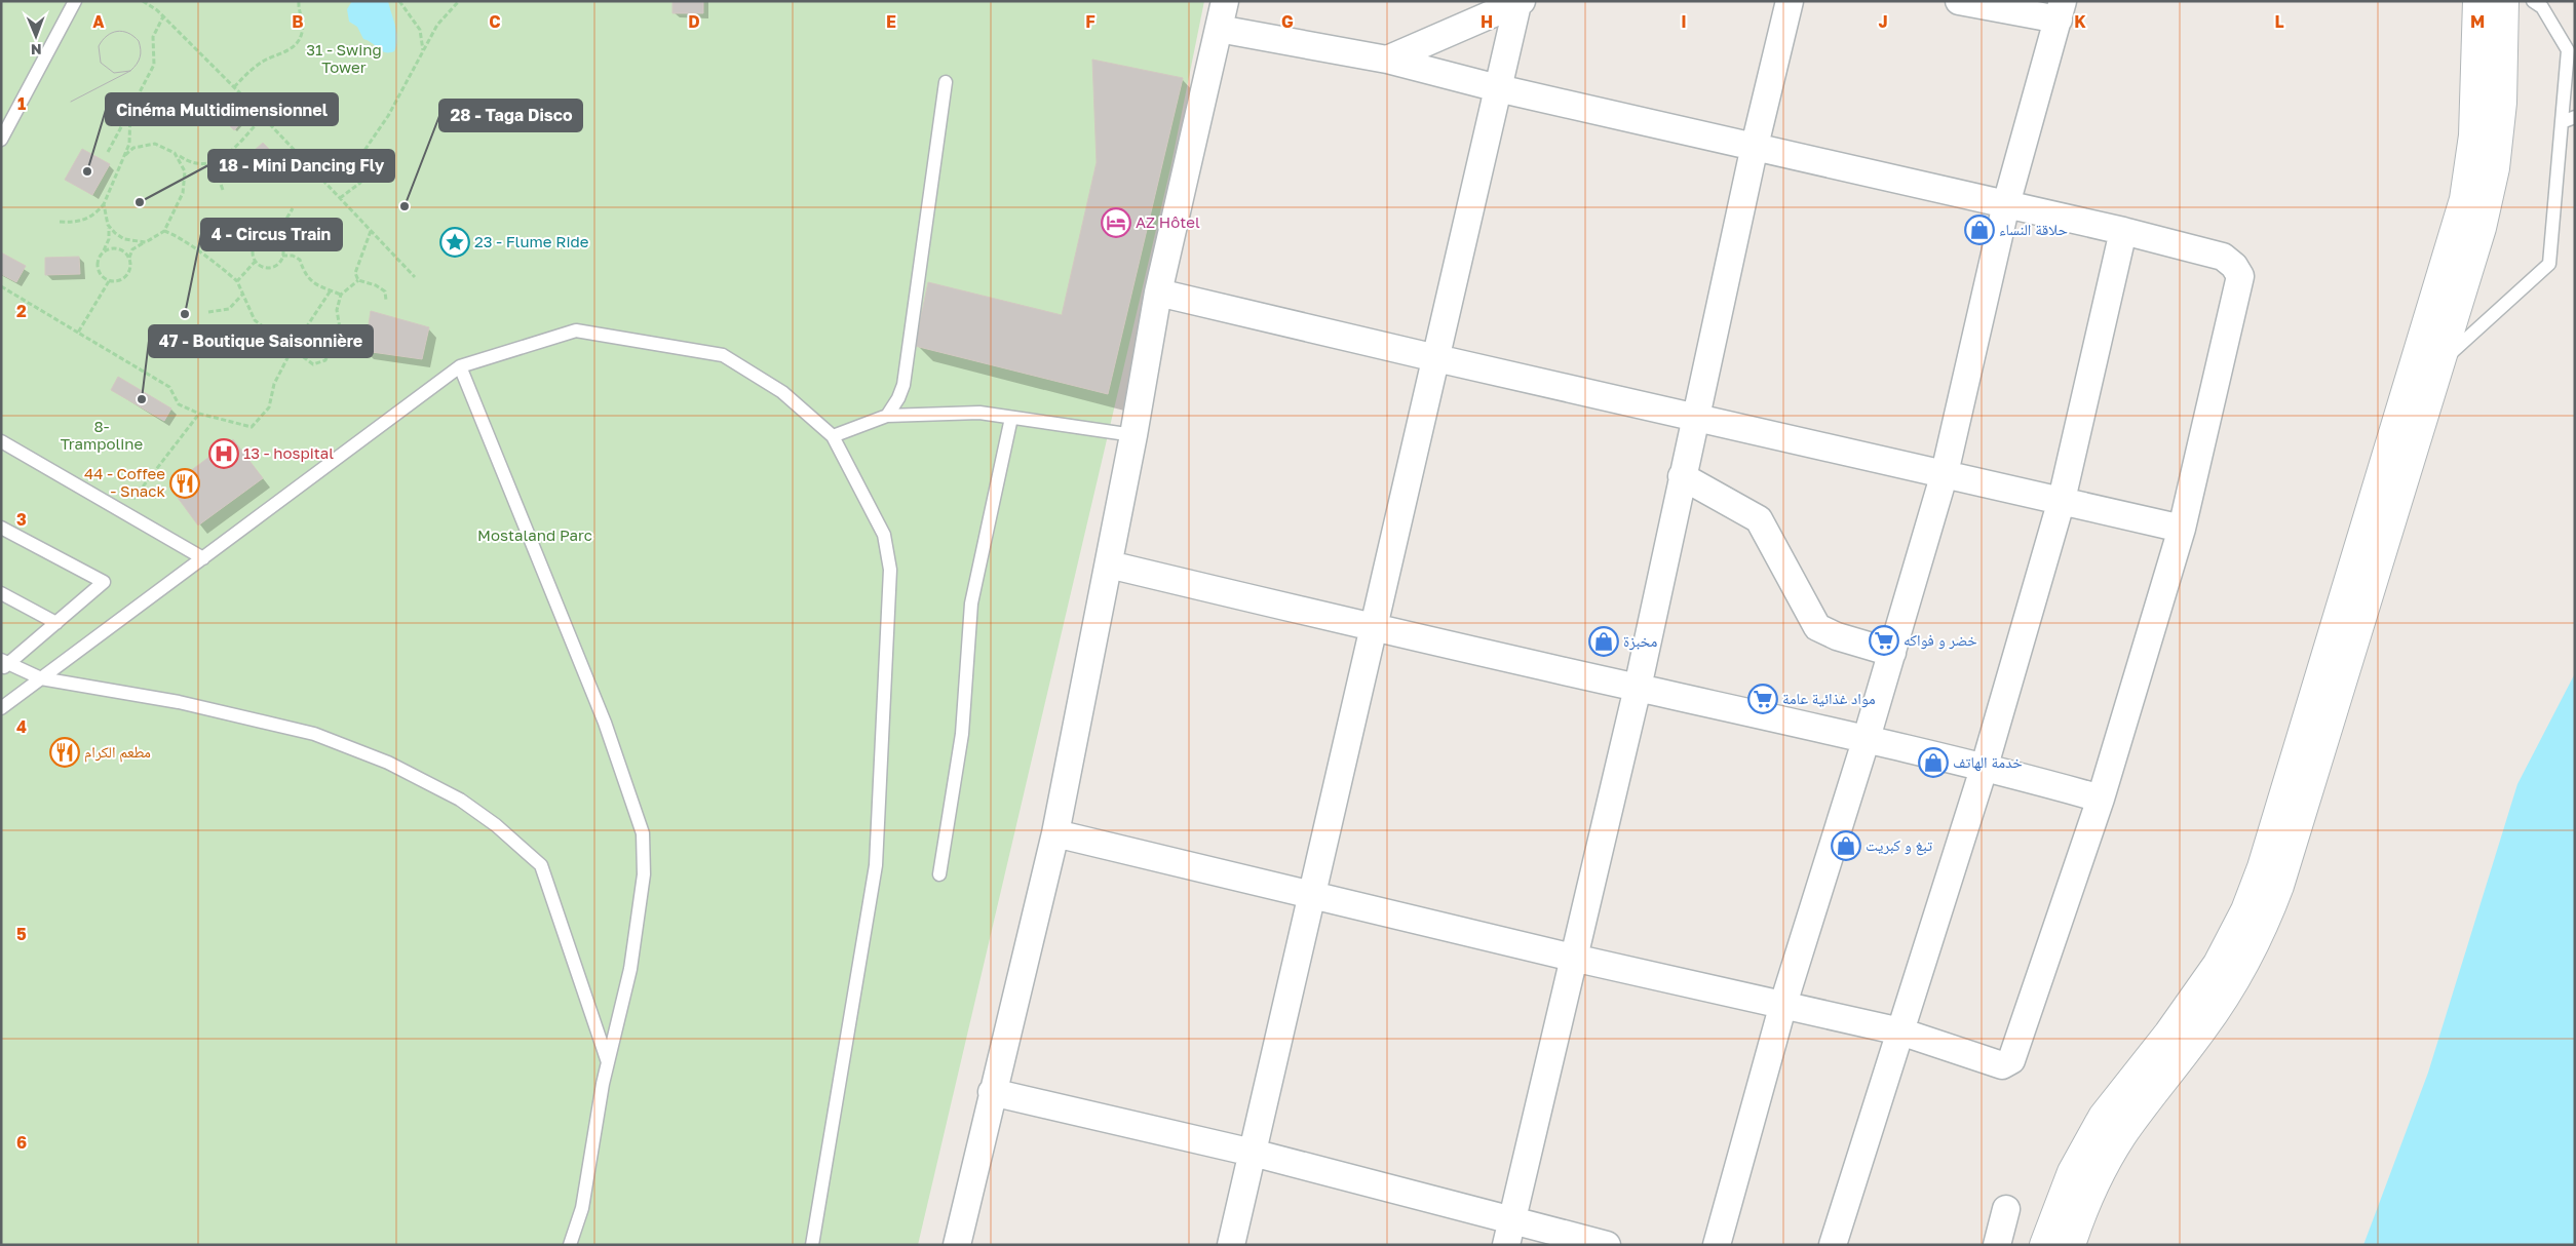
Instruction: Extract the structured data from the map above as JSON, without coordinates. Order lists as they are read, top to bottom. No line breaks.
{"parks":["31 - Swing Tower","8- Trampoline","Mostaland Parc"],"places":{"other":["Cinéma Multidimensionnel","18 - Mini Dancing Fly","28 - Taga Disco","4 - Circus Train","47 - Boutique Saisonnière"],"hotel":["AZ Hôtel"],"shop":["حلاقة النساء","مخبزة","خدمة الهاتف","تبغ و كبريت"],"place":["23 - Flume Ride"],"hospital":["13 - hospital"],"restaurant":["44 - Coffee - Snack","مطعم الكرام"],"supermarket":["خضر و فواكه","مواد غذائية عامة"]},"north":"bottom","grid":{"columns":["A","B","C","D","E","F","G","H","I","J","K","L","M"],"rows":["1","2","3","4","5","6"]}}
